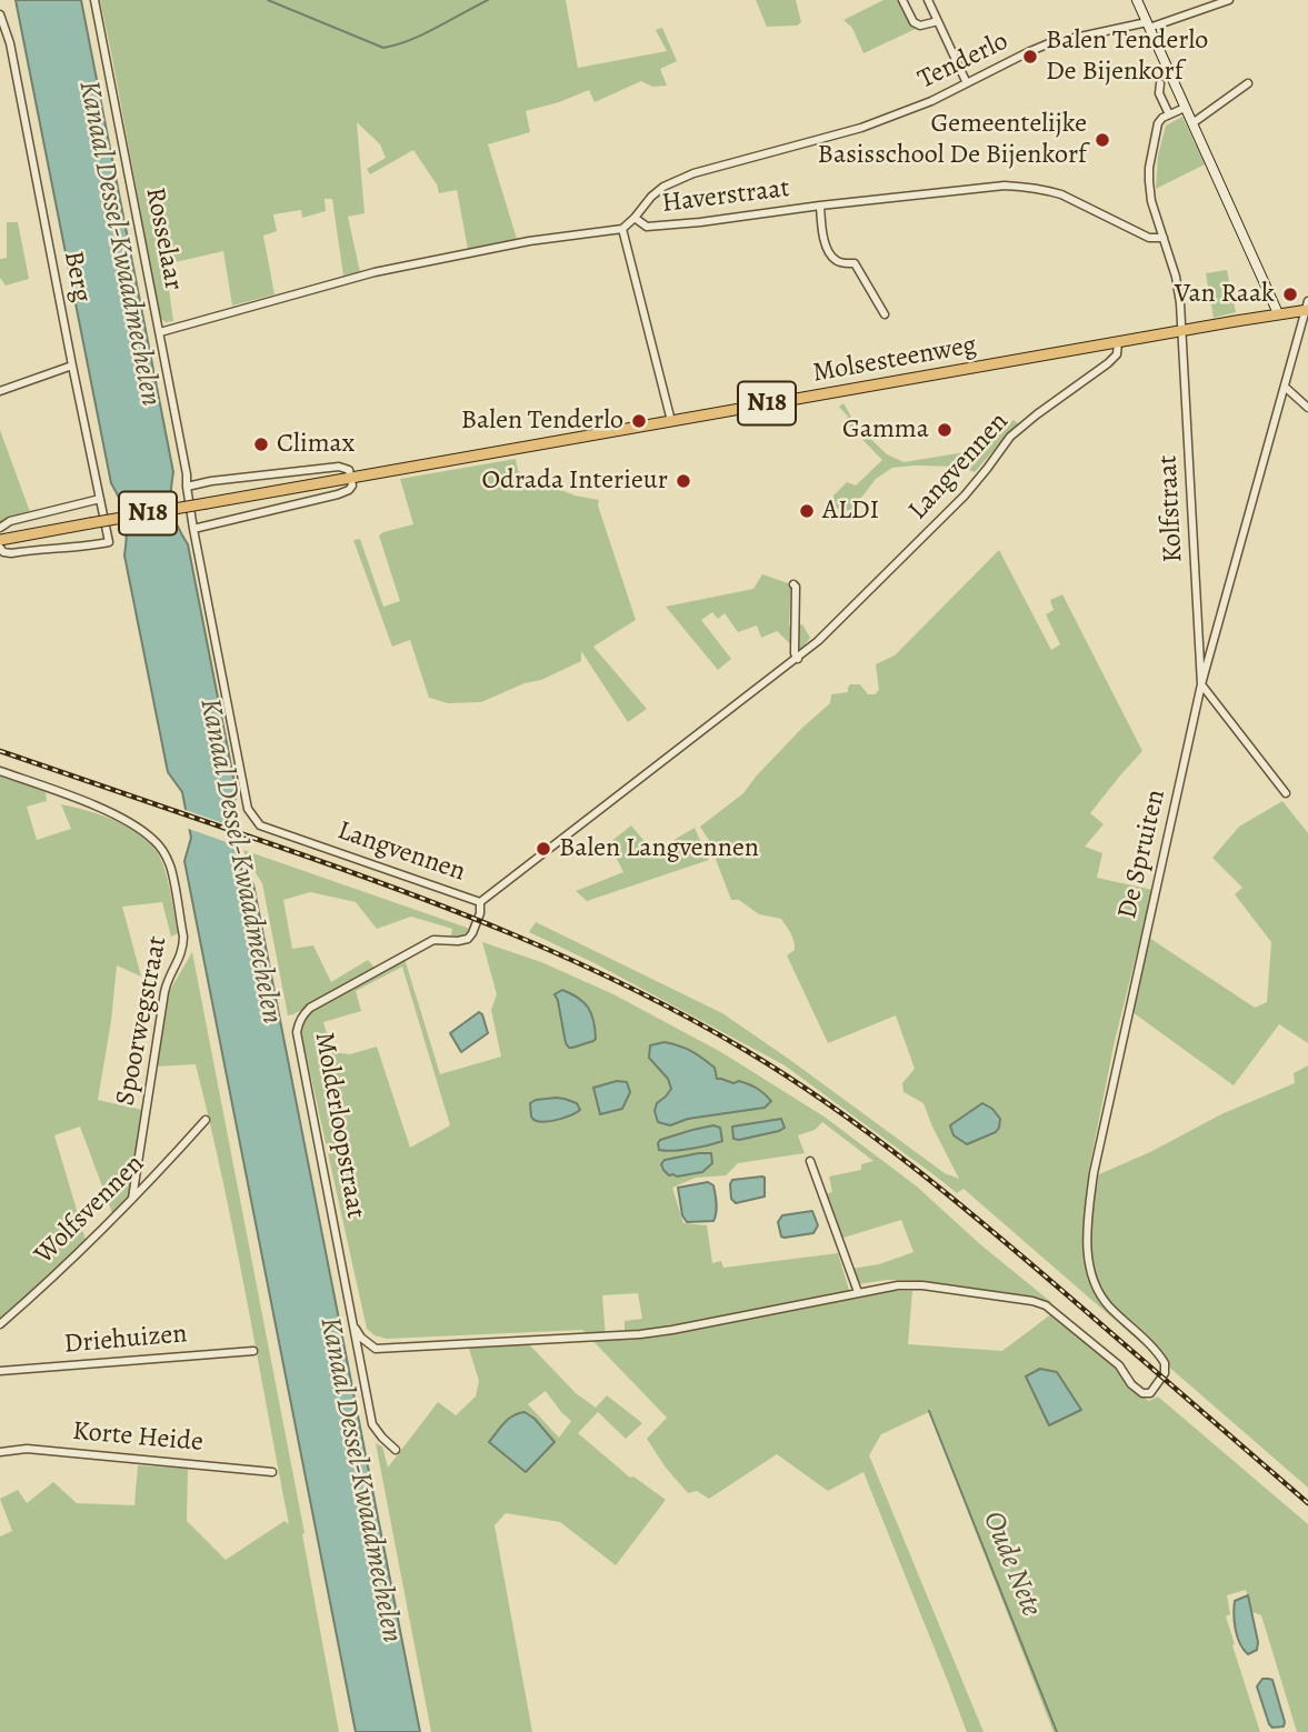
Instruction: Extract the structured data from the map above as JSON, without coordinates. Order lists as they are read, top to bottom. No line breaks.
{"streets":{"main road":["Molsesteenweg","N18"],"street":["Tenderlo","Haverstraat","Rosselaar","Berg","Langvennen","Kolfstraat","De Spruiten","Spoorwegstraat","Molderloopstraat","Wolfsvennen","Driehuizen","Korte Heide"]},"crossings":[["Tenderlo","Haverstraat"],["Haverstraat","Kolfstraat"],["Rosselaar","Molsesteenweg"],["Rosselaar","Langvennen"],["Molsesteenweg","Langvennen"],["Molsesteenweg","Kolfstraat"],["Molsesteenweg","De Spruiten"],["Langvennen","Molderloopstraat"],["Kolfstraat","De Spruiten"],["Spoorwegstraat","Wolfsvennen"]],"water":["Kanaal Dessel-Kwaadmechelen","Oude Nete"],"places":["Balen Tenderlo De Bijenkorf","Gemeentelijke Basisschool De Bijenkorf","Van Raak","Balen Tenderlo","Gamma","Climax","Odrada Interieur","ALDI","Balen Langvennen"]}
